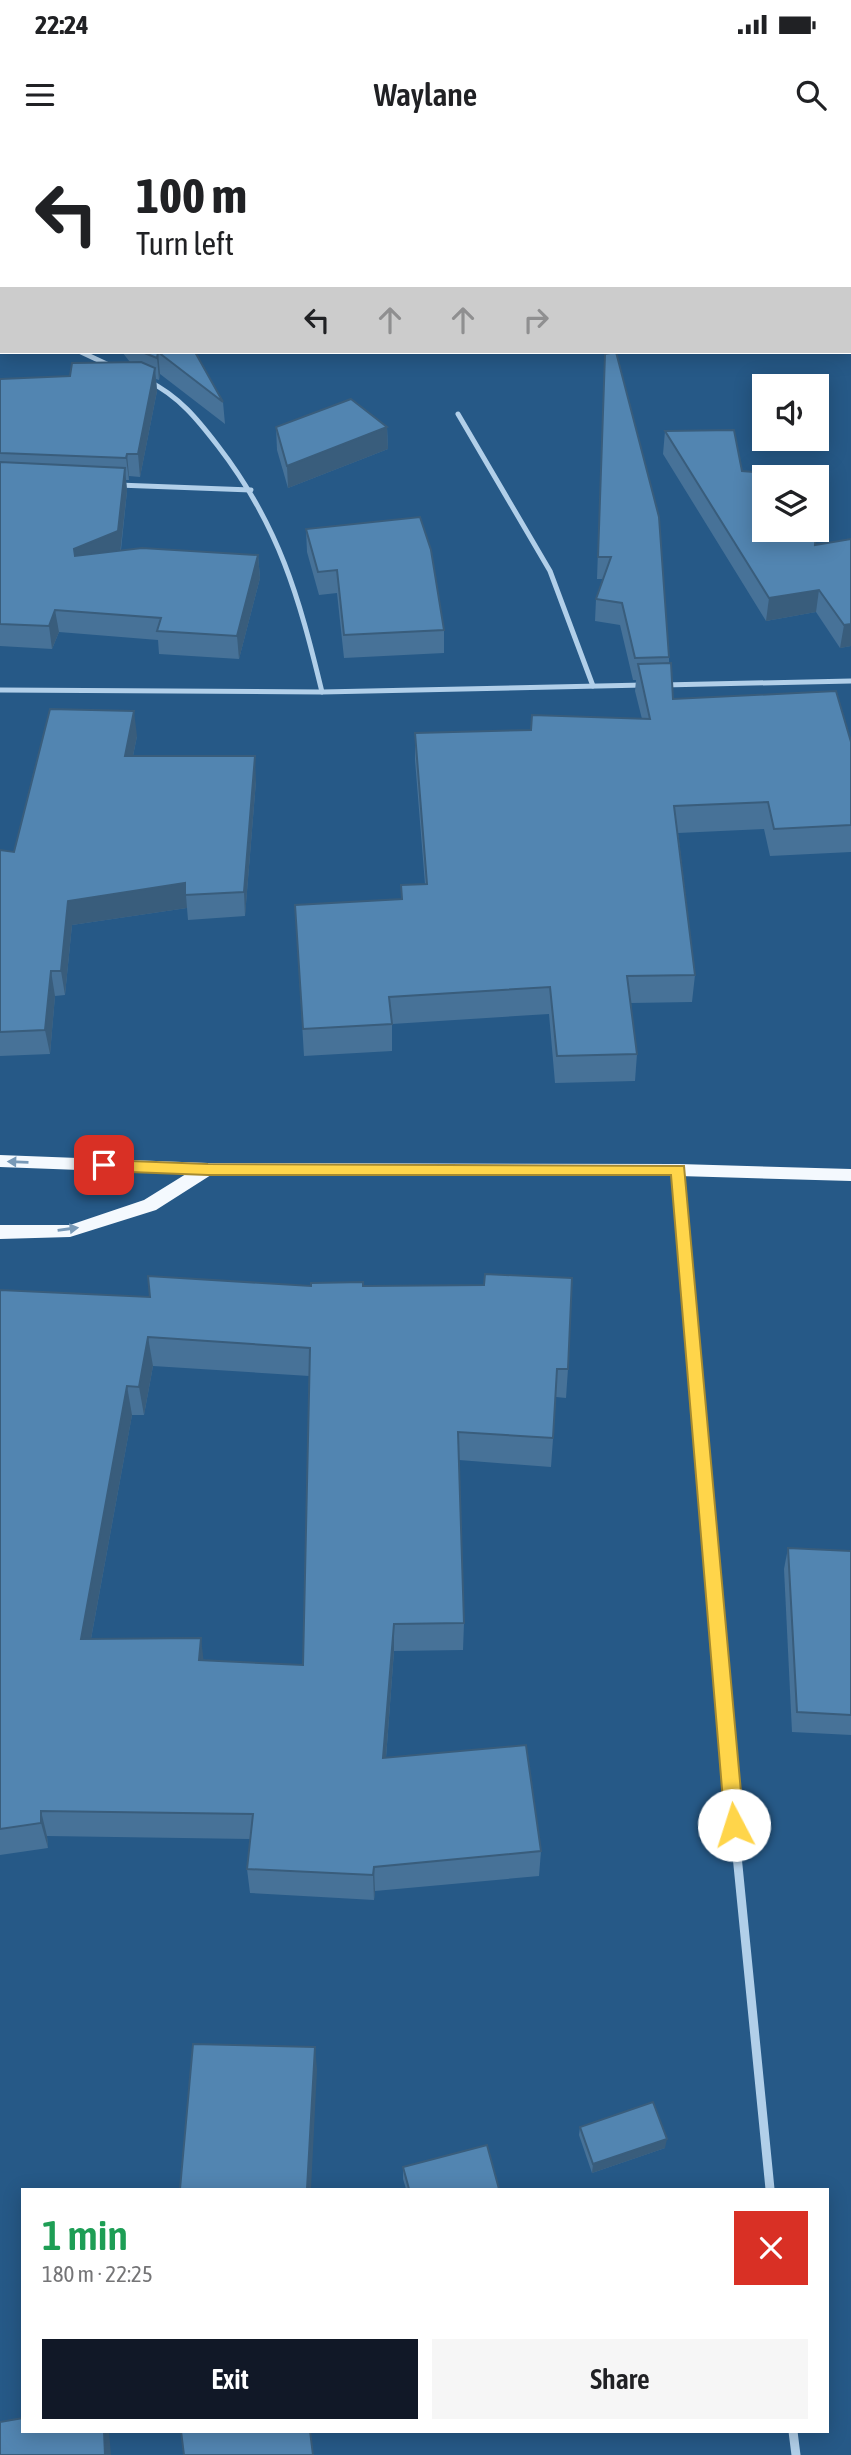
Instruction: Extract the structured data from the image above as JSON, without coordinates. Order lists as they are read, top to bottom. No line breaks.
{"page":{"status":"22:24","header":"Waylane","turn":["100 m","Turn left"],"heading":["1 min","180 m · 22:25"],"buttons":["Exit","Share"]}}
